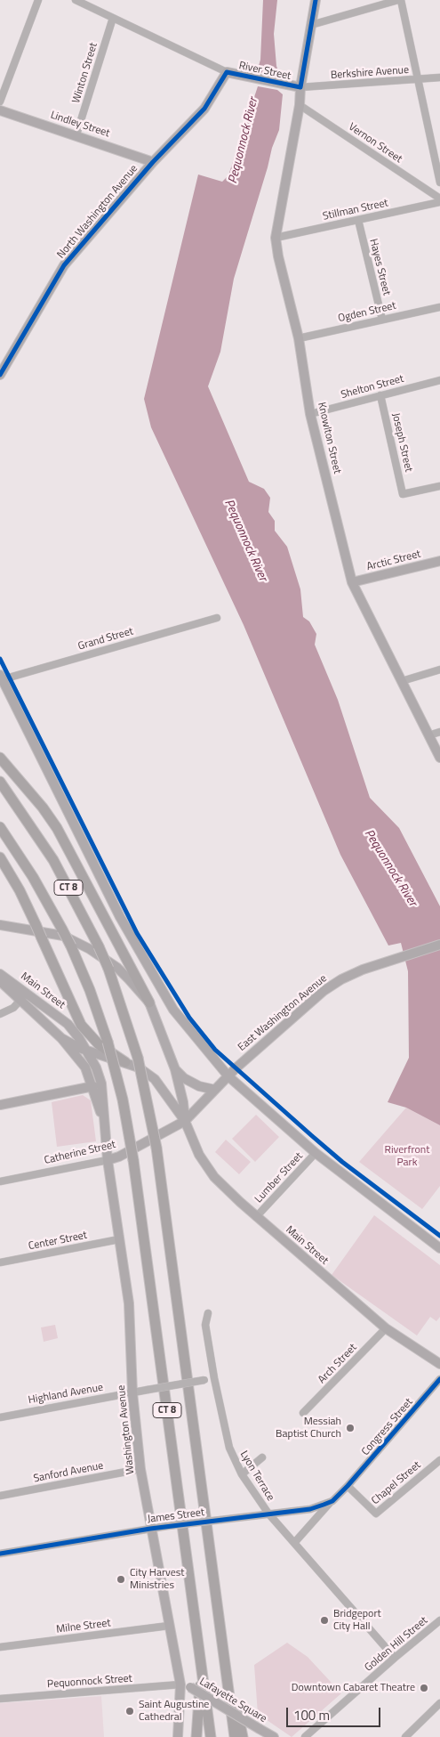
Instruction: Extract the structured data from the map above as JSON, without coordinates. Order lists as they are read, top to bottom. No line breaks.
{"streets":{"highway":["CT 8"],"main road":["River Street","Lindley Street","North Washington Avenue","Knowlton Street","Arctic Street","Main Street","East Washington Avenue","Catherine Street","Washington Avenue","Lafayette Square"],"street":["Winton Street","Berkshire Avenue","Vernon Street","Stillman Street","Hayes Street","Ogden Street","Shelton Street","Joseph Street","Grand Street","Lumber Street","Center Street","Arch Street","Highland Avenue","Congress Street","Sanford Avenue","Lyon Terrace","Chapel Street","James Street","Milne Street","Golden Hill Street","Pequonnock Street"]},"crossings":[["River Street","Winton Street"],["River Street","Berkshire Avenue"],["River Street","North Washington Avenue"],["River Street","Knowlton Street"],["Winton Street","Lindley Street"],["Berkshire Avenue","Knowlton Street"],["Lindley Street","North Washington Avenue"],["Vernon Street","Stillman Street"],["Vernon Street","Knowlton Street"],["Stillman Street","Hayes Street"],["Stillman Street","Knowlton Street"],["Hayes Street","Ogden Street"],["Ogden Street","Knowlton Street"],["Shelton Street","Knowlton Street"],["Shelton Street","Joseph Street"],["Knowlton Street","Arctic Street"],["Main Street","East Washington Avenue"],["Main Street","Catherine Street"],["Main Street","Lumber Street"],["Main Street","Arch Street"],["Main Street","Washington Avenue"],["East Washington Avenue","Catherine Street"],["Catherine Street","Washington Avenue"],["Center Street","Washington Avenue"],["Highland Avenue","Washington Avenue"],["Highland Avenue","Lyon Terrace"],["Congress Street","Chapel Street"],["Congress Street","James Street"],["Washington Avenue","Sanford Avenue"],["Washington Avenue","James Street"],["Washington Avenue","Milne Street"],["Washington Avenue","Pequonnock Street"],["Washington Avenue","Lafayette Square"],["Lyon Terrace","James Street"],["Lyon Terrace","Golden Hill Street"],["Chapel Street","James Street"],["Pequonnock Street","Lafayette Square"]],"water":["Pequonnock River"],"parks":["Riverfront Park"],"places":["Messiah Baptist Church","City Harvest Ministries","Bridgeport City Hall","Downtown Cabaret Theatre","Saint Augustine Cathedral"],"scale_bar":"100 m"}
